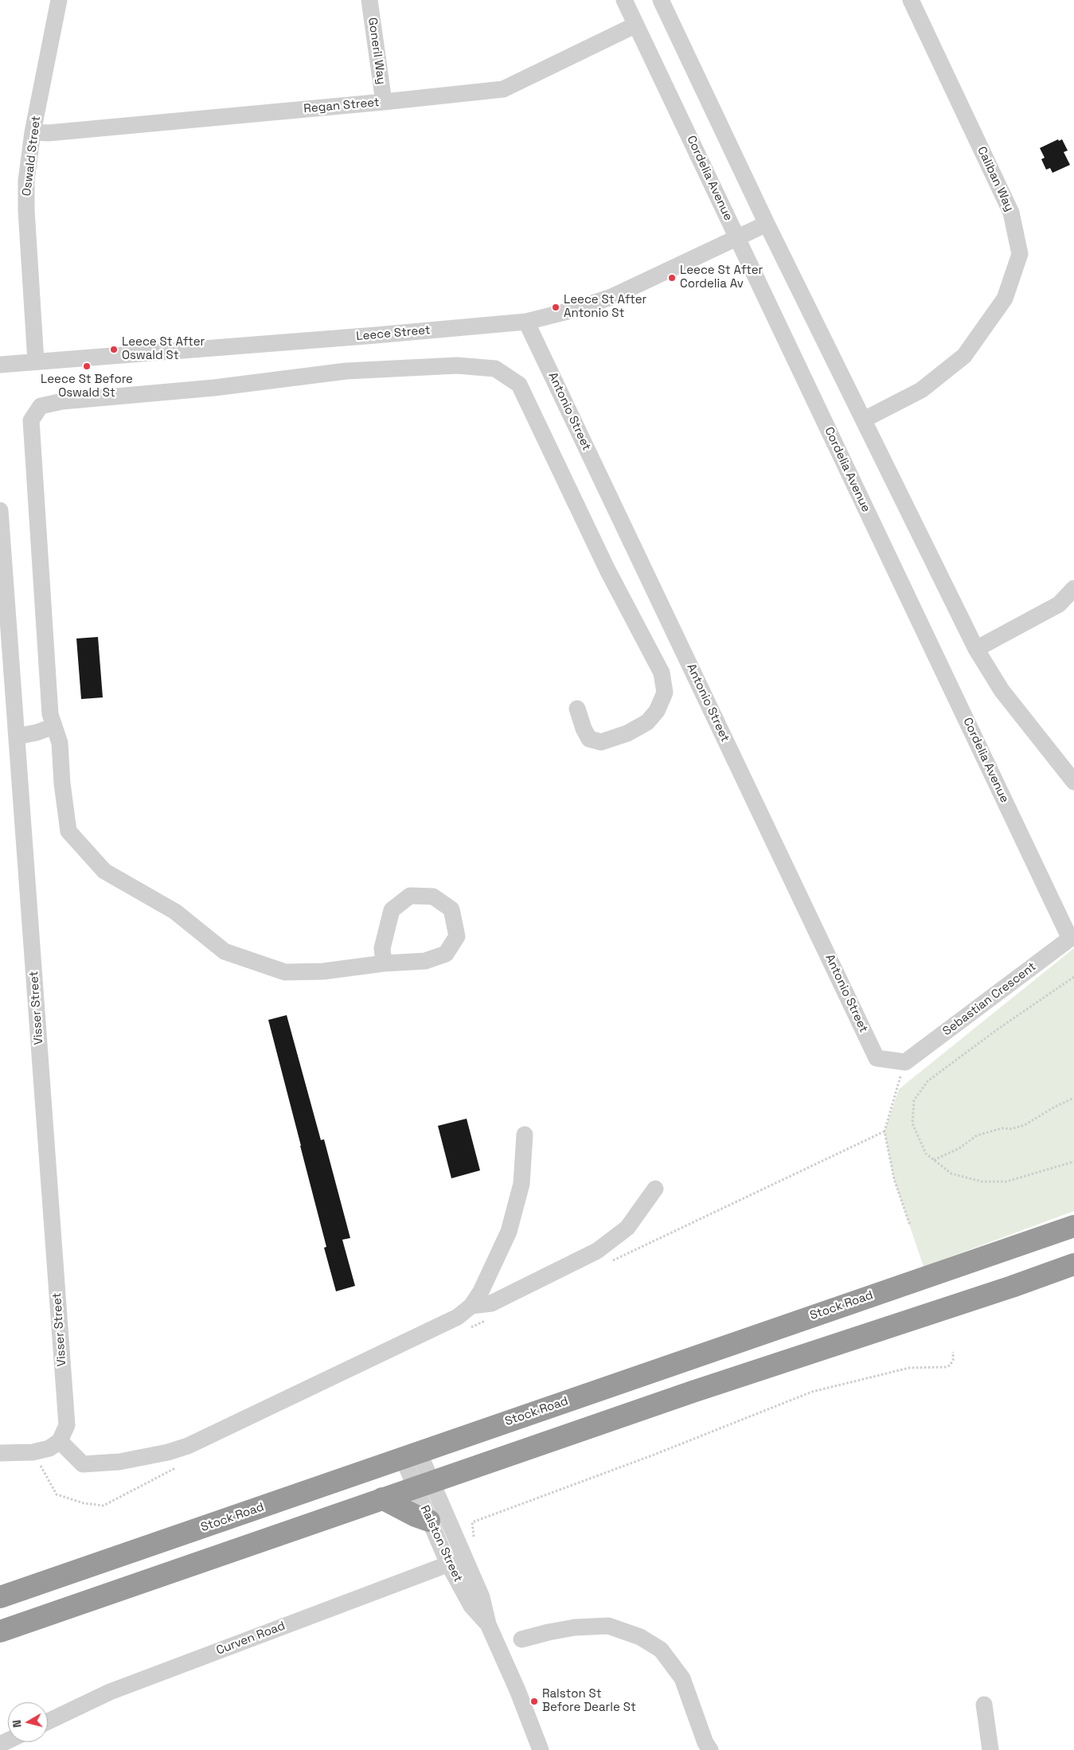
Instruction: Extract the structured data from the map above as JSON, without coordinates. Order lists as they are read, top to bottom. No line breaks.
{"streets":{"highway":["Stock Road"],"street":["Goneril Way","Regan Street","Oswald Street","Cordelia Avenue","Caliban Way","Leece Street","Antonio Street","Sebastian Crescent","Visser Street","Ralston Street","Curven Road"]},"crossings":[["Goneril Way","Regan Street"],["Regan Street","Oswald Street"],["Regan Street","Cordelia Avenue"],["Oswald Street","Leece Street"],["Cordelia Avenue","Leece Street"],["Cordelia Avenue","Sebastian Crescent"],["Leece Street","Antonio Street"],["Antonio Street","Sebastian Crescent"],["Stock Road","Ralston Street"],["Ralston Street","Curven Road"]],"places":["Leece St After Cordelia Av","Leece St After Antonio St","Leece St After Oswald St","Leece St Before Oswald St","Ralston St Before Dearle St"],"north":"left"}
